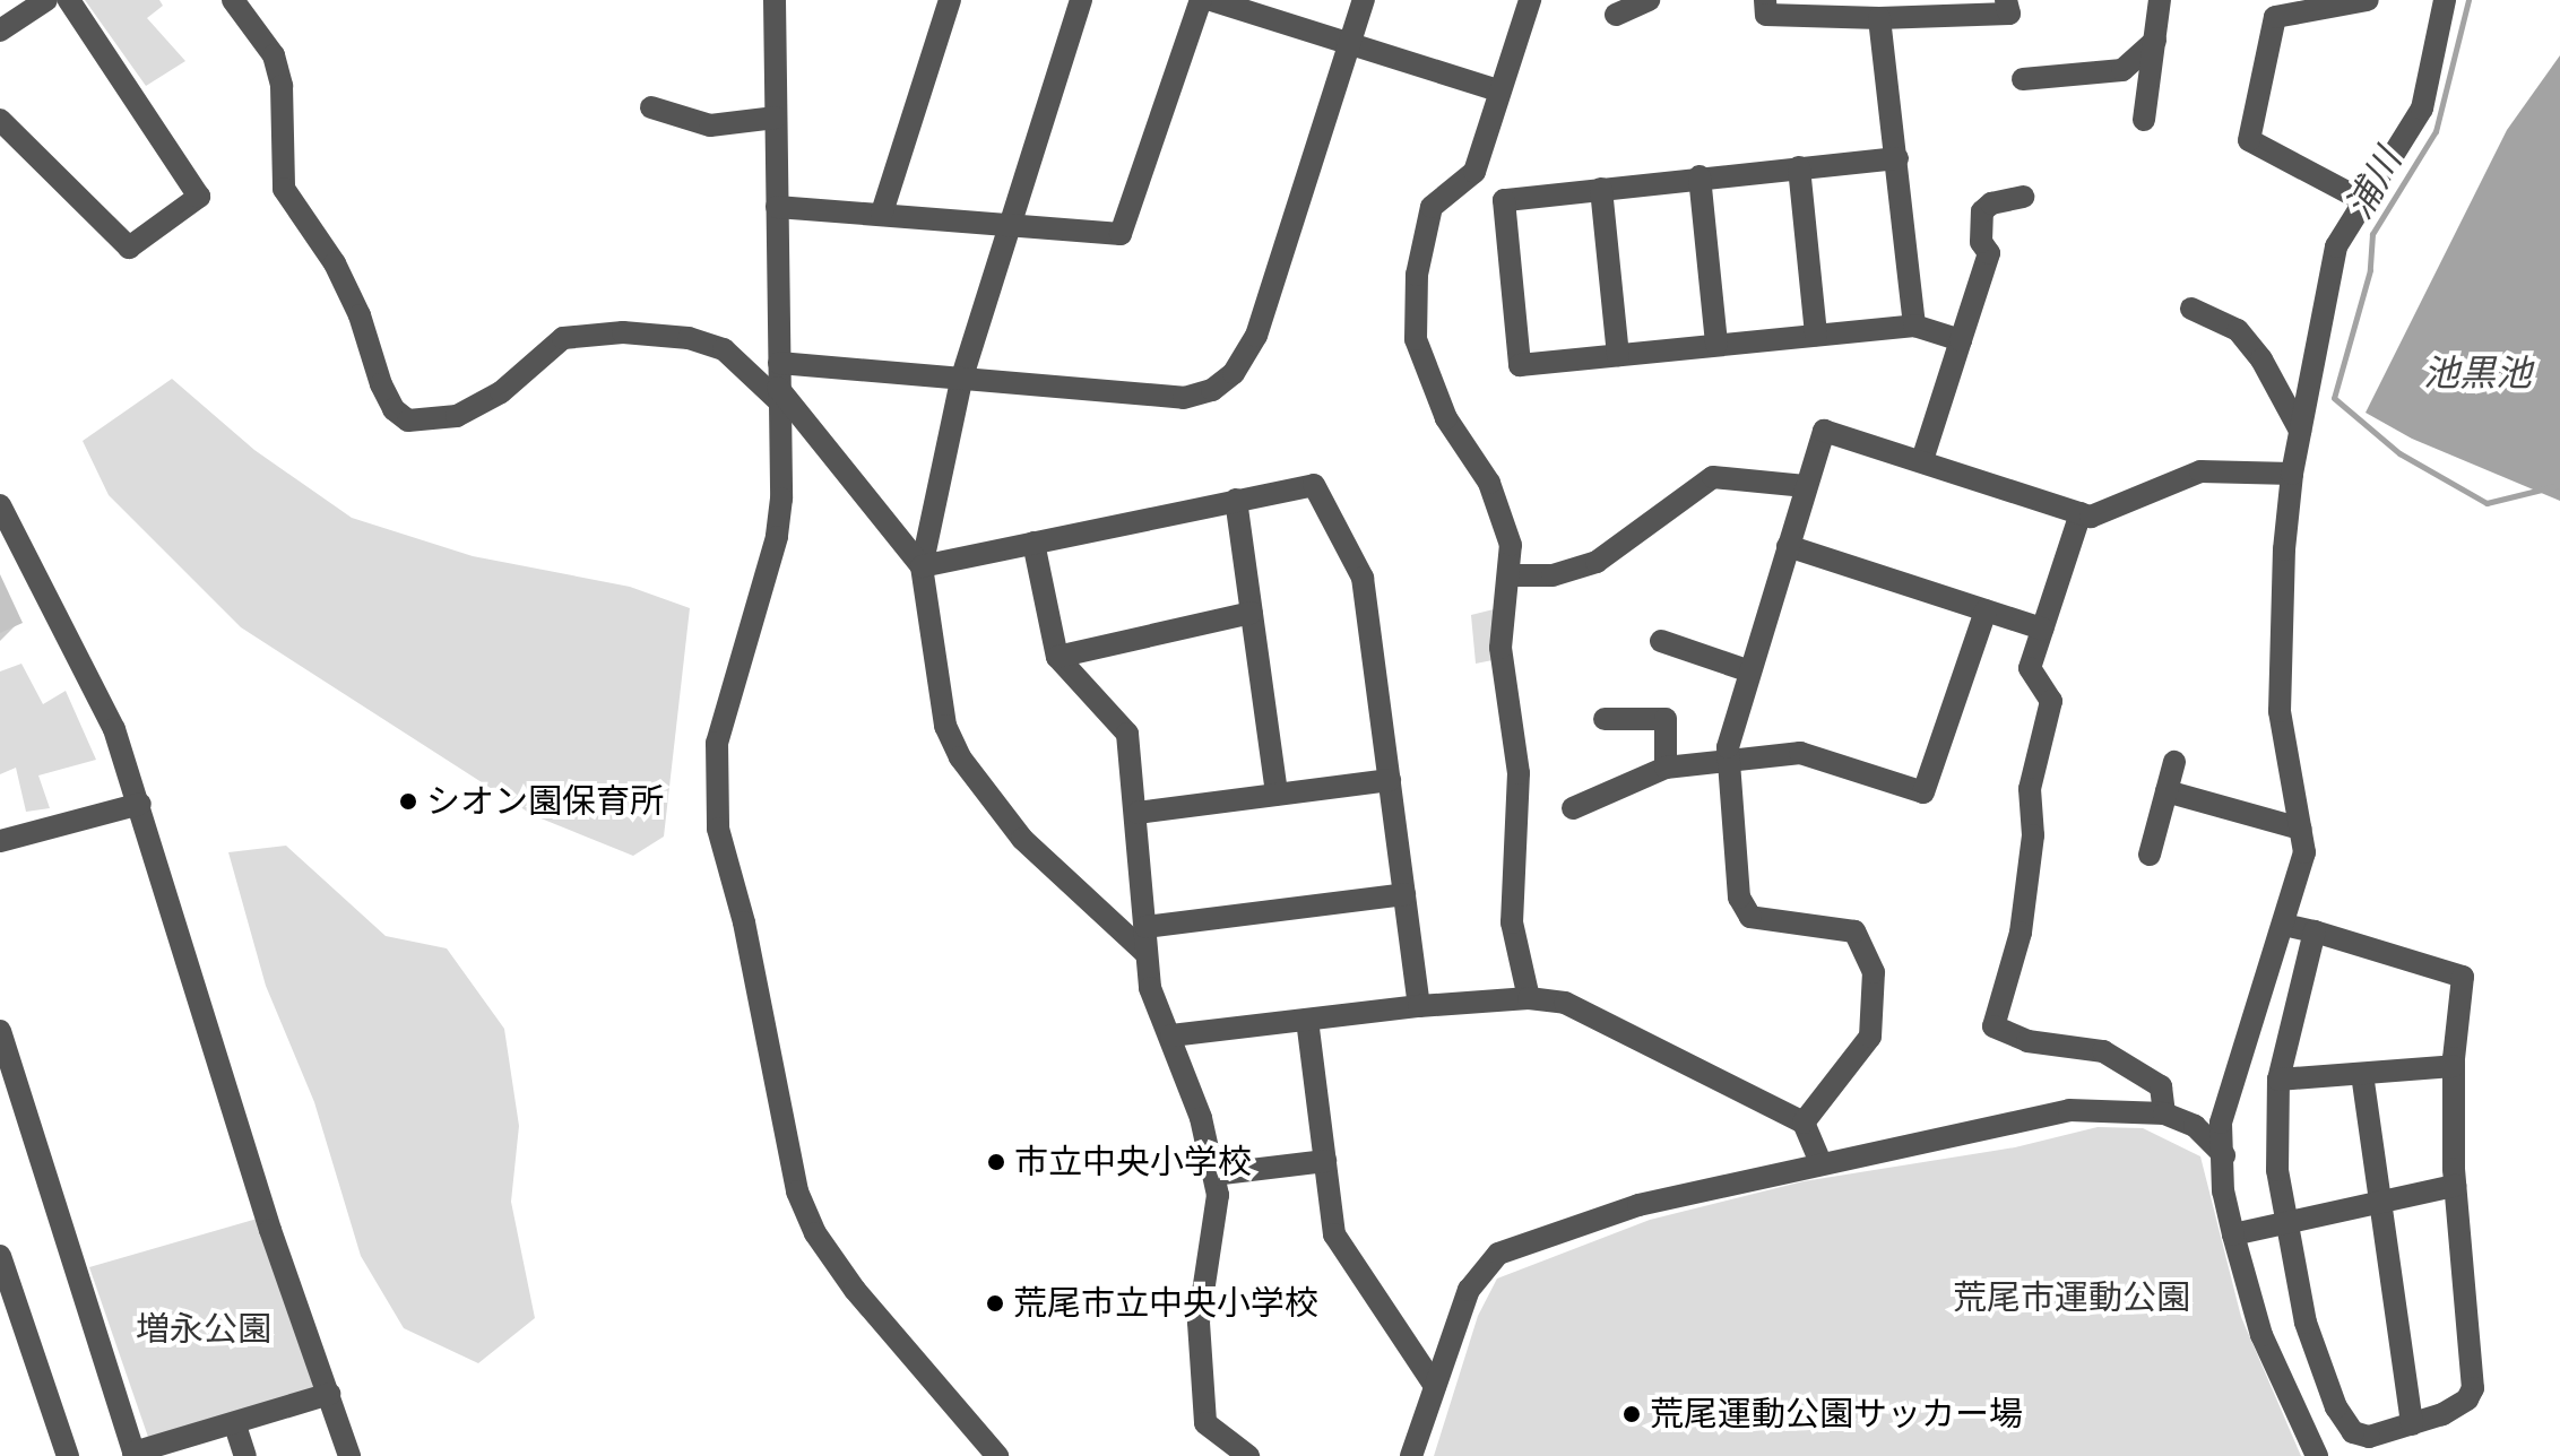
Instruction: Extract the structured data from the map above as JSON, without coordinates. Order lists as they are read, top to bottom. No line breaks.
{"water":["浦川","池黒池"],"parks":["荒尾市運動公園","増永公園"],"places":["シオン園保育所","市立中央小学校","荒尾市立中央小学校","荒尾運動公園サッカー場"]}
